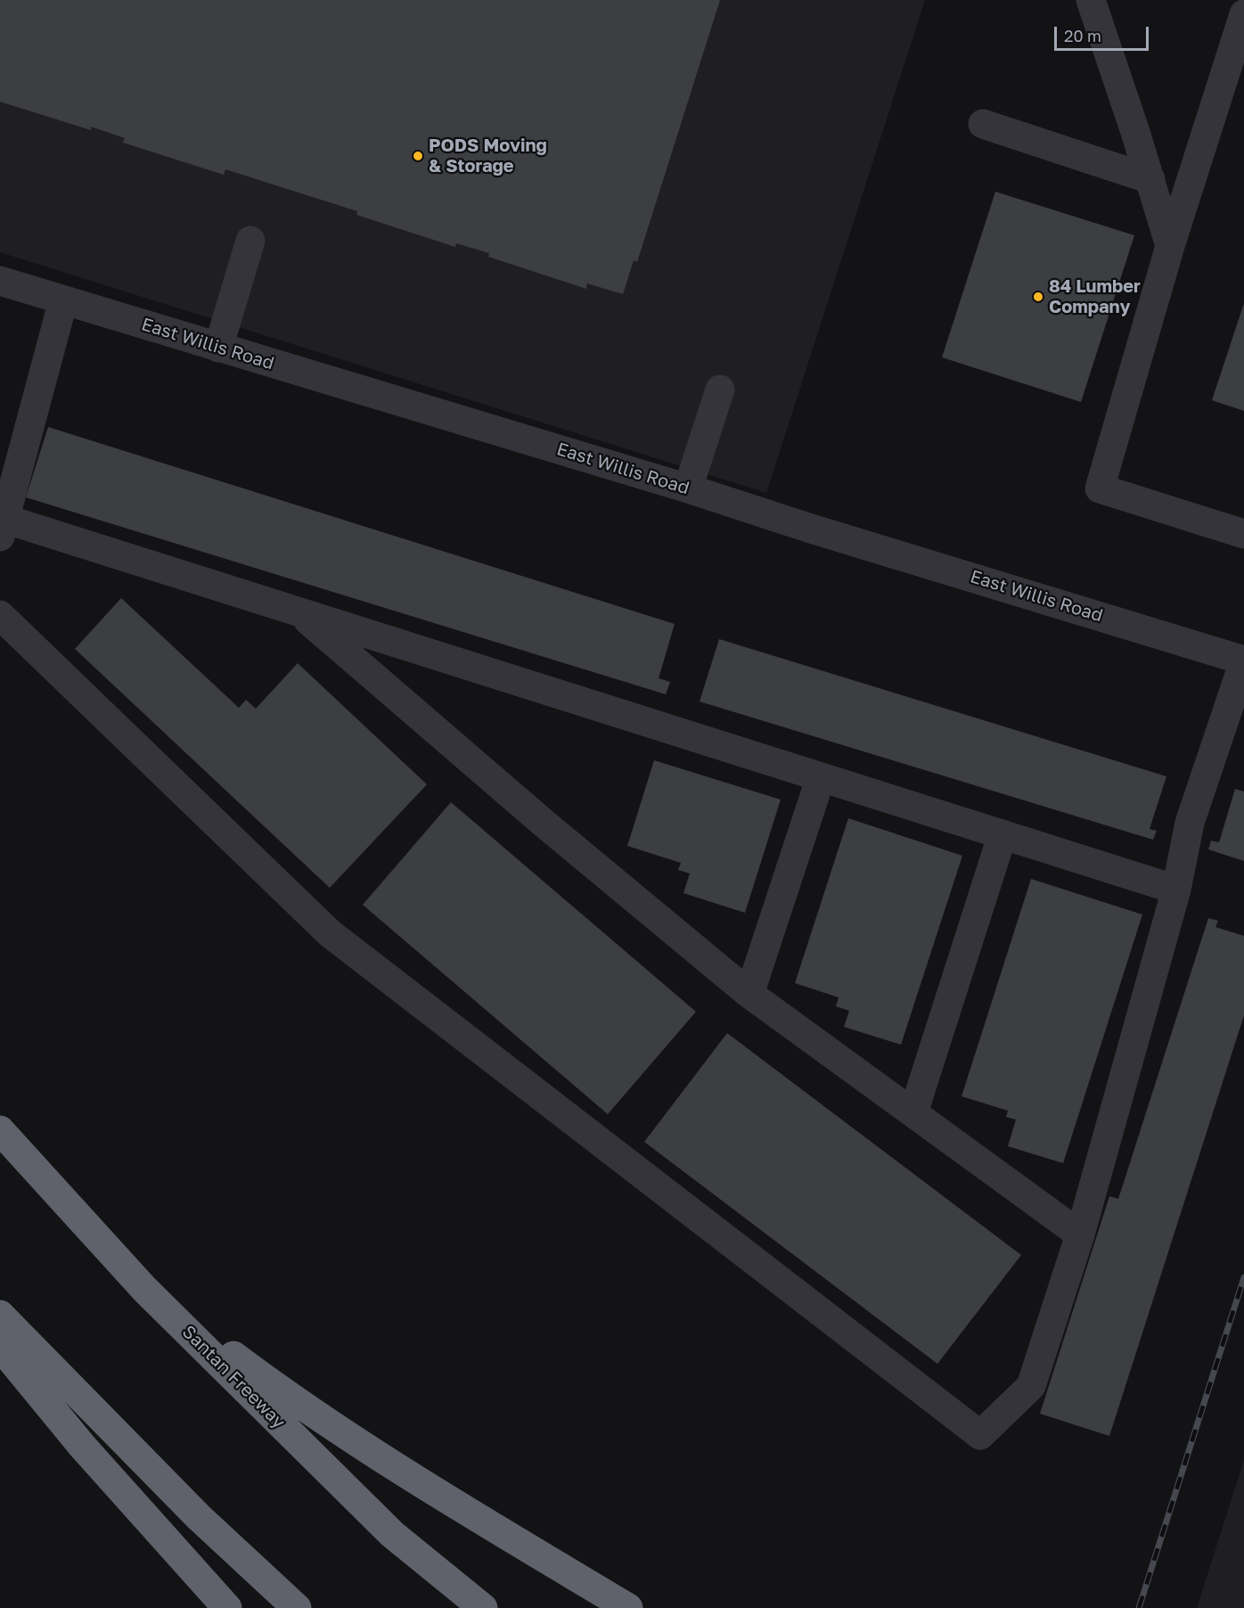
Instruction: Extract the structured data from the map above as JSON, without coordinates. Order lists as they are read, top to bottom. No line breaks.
{"streets":{"highway":["Santan Freeway"],"street":["East Willis Road"]},"places":["PODS Moving & Storage","84 Lumber Company"],"scale_bar":"20 m"}
